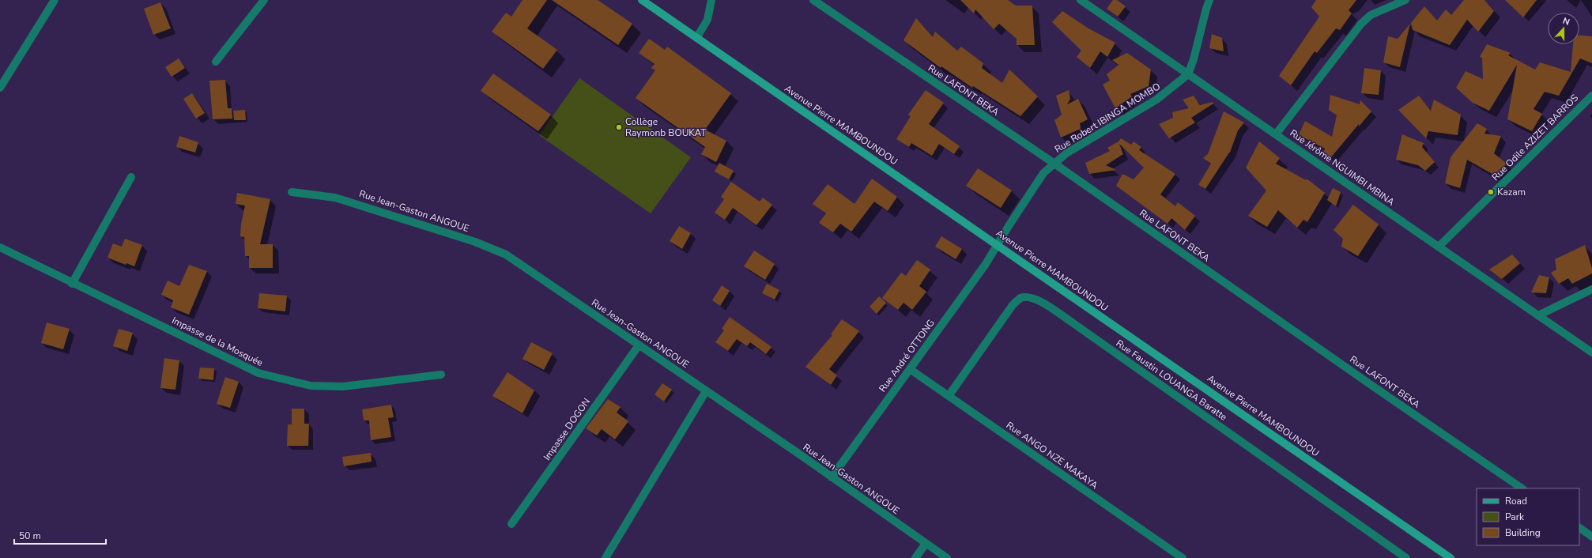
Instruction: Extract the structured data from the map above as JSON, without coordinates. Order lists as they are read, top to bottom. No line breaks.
{"streets":{"street":["Rue LAFONT BEKA","Rue Robert IBINGA MOMBO","Avenue Pierre MAMBOUNDOU","Rue Odile AZIZET BARROS","Rue Jérôme NGUIMBI MBINA","Rue Jean-Gaston ANGOUE","Impasse de la Mosquée","Rue André OTTONG","Rue Faustin LOUANGA Baratte","Impasse DOGON","Rue ANGO NZE MAKAYA"]},"crossings":[["Rue LAFONT BEKA","Rue Robert IBINGA MOMBO"],["Rue Robert IBINGA MOMBO","Avenue Pierre MAMBOUNDOU"],["Rue Robert IBINGA MOMBO","Rue Jérôme NGUIMBI MBINA"],["Rue Robert IBINGA MOMBO","Rue André OTTONG"],["Avenue Pierre MAMBOUNDOU","Rue André OTTONG"],["Rue Odile AZIZET BARROS","Rue Jérôme NGUIMBI MBINA"],["Rue Jean-Gaston ANGOUE","Rue André OTTONG"],["Rue Jean-Gaston ANGOUE","Impasse DOGON"],["Rue André OTTONG","Rue ANGO NZE MAKAYA"],["Rue Faustin LOUANGA Baratte","Rue ANGO NZE MAKAYA"]],"places":["Collège Raymonb BOUKAT","Kazam"],"legend":["Road","Park","Building"],"scale_bar":"50 m","north":"top"}
